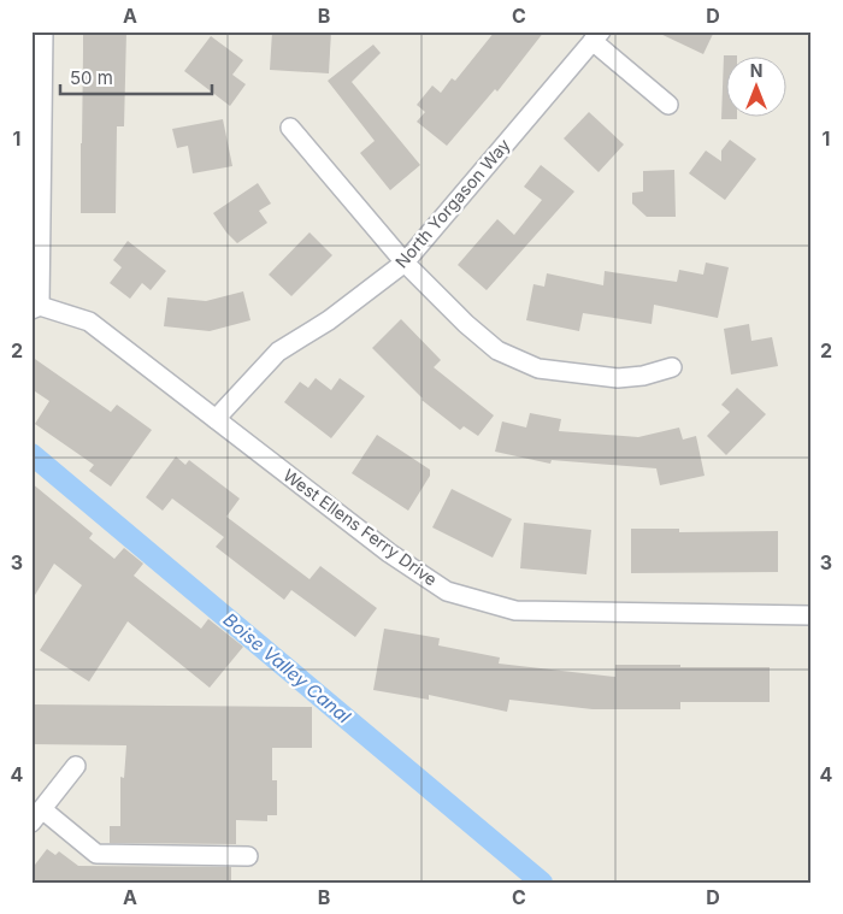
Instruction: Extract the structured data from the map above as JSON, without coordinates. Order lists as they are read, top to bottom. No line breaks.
{"streets":{"street":["North Yorgason Way","West Ellens Ferry Drive"]},"crossings":[["North Yorgason Way","West Ellens Ferry Drive"]],"water":["Boise Valley Canal"],"scale_bar":"50 m","north":"top","grid":{"columns":["A","B","C","D"],"rows":["1","2","3","4"]}}
